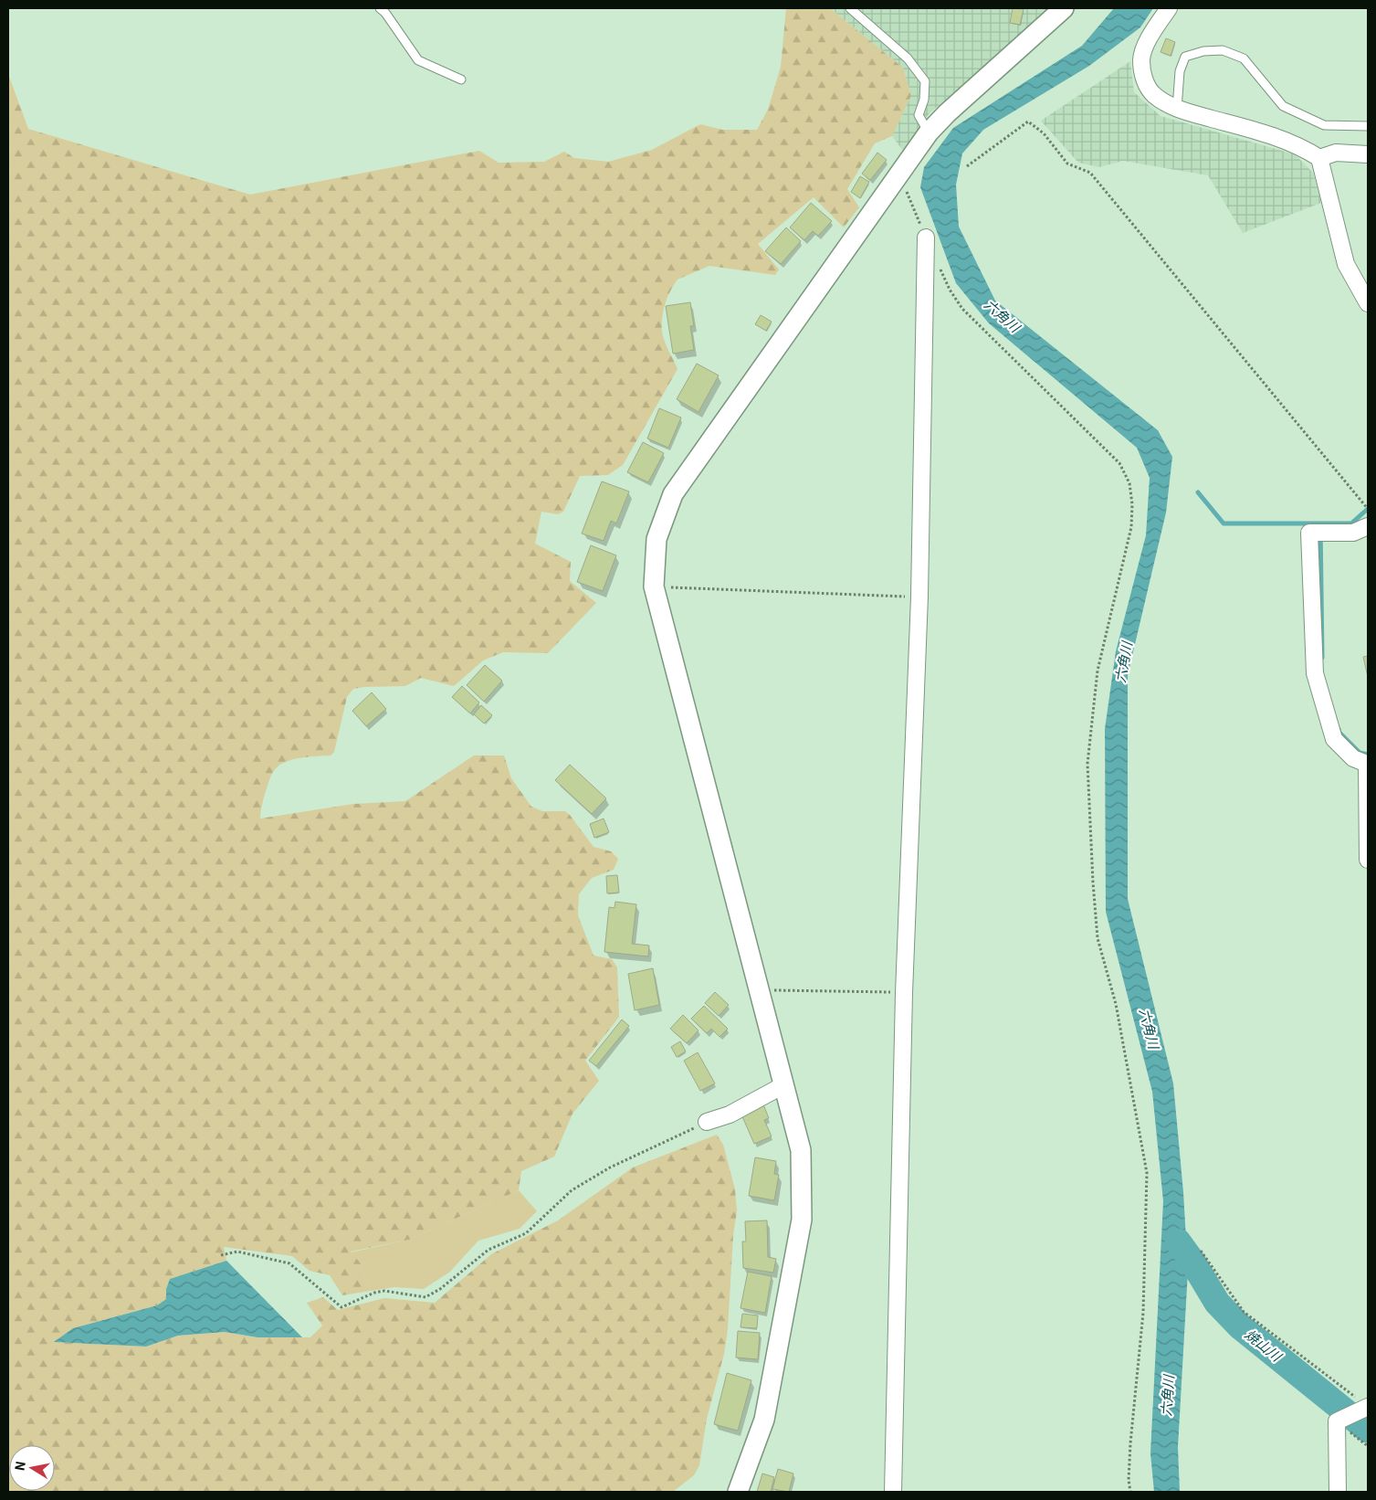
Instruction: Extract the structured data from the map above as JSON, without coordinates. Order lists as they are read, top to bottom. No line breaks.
{"water":["六角川","焼山川"],"north":"left"}
